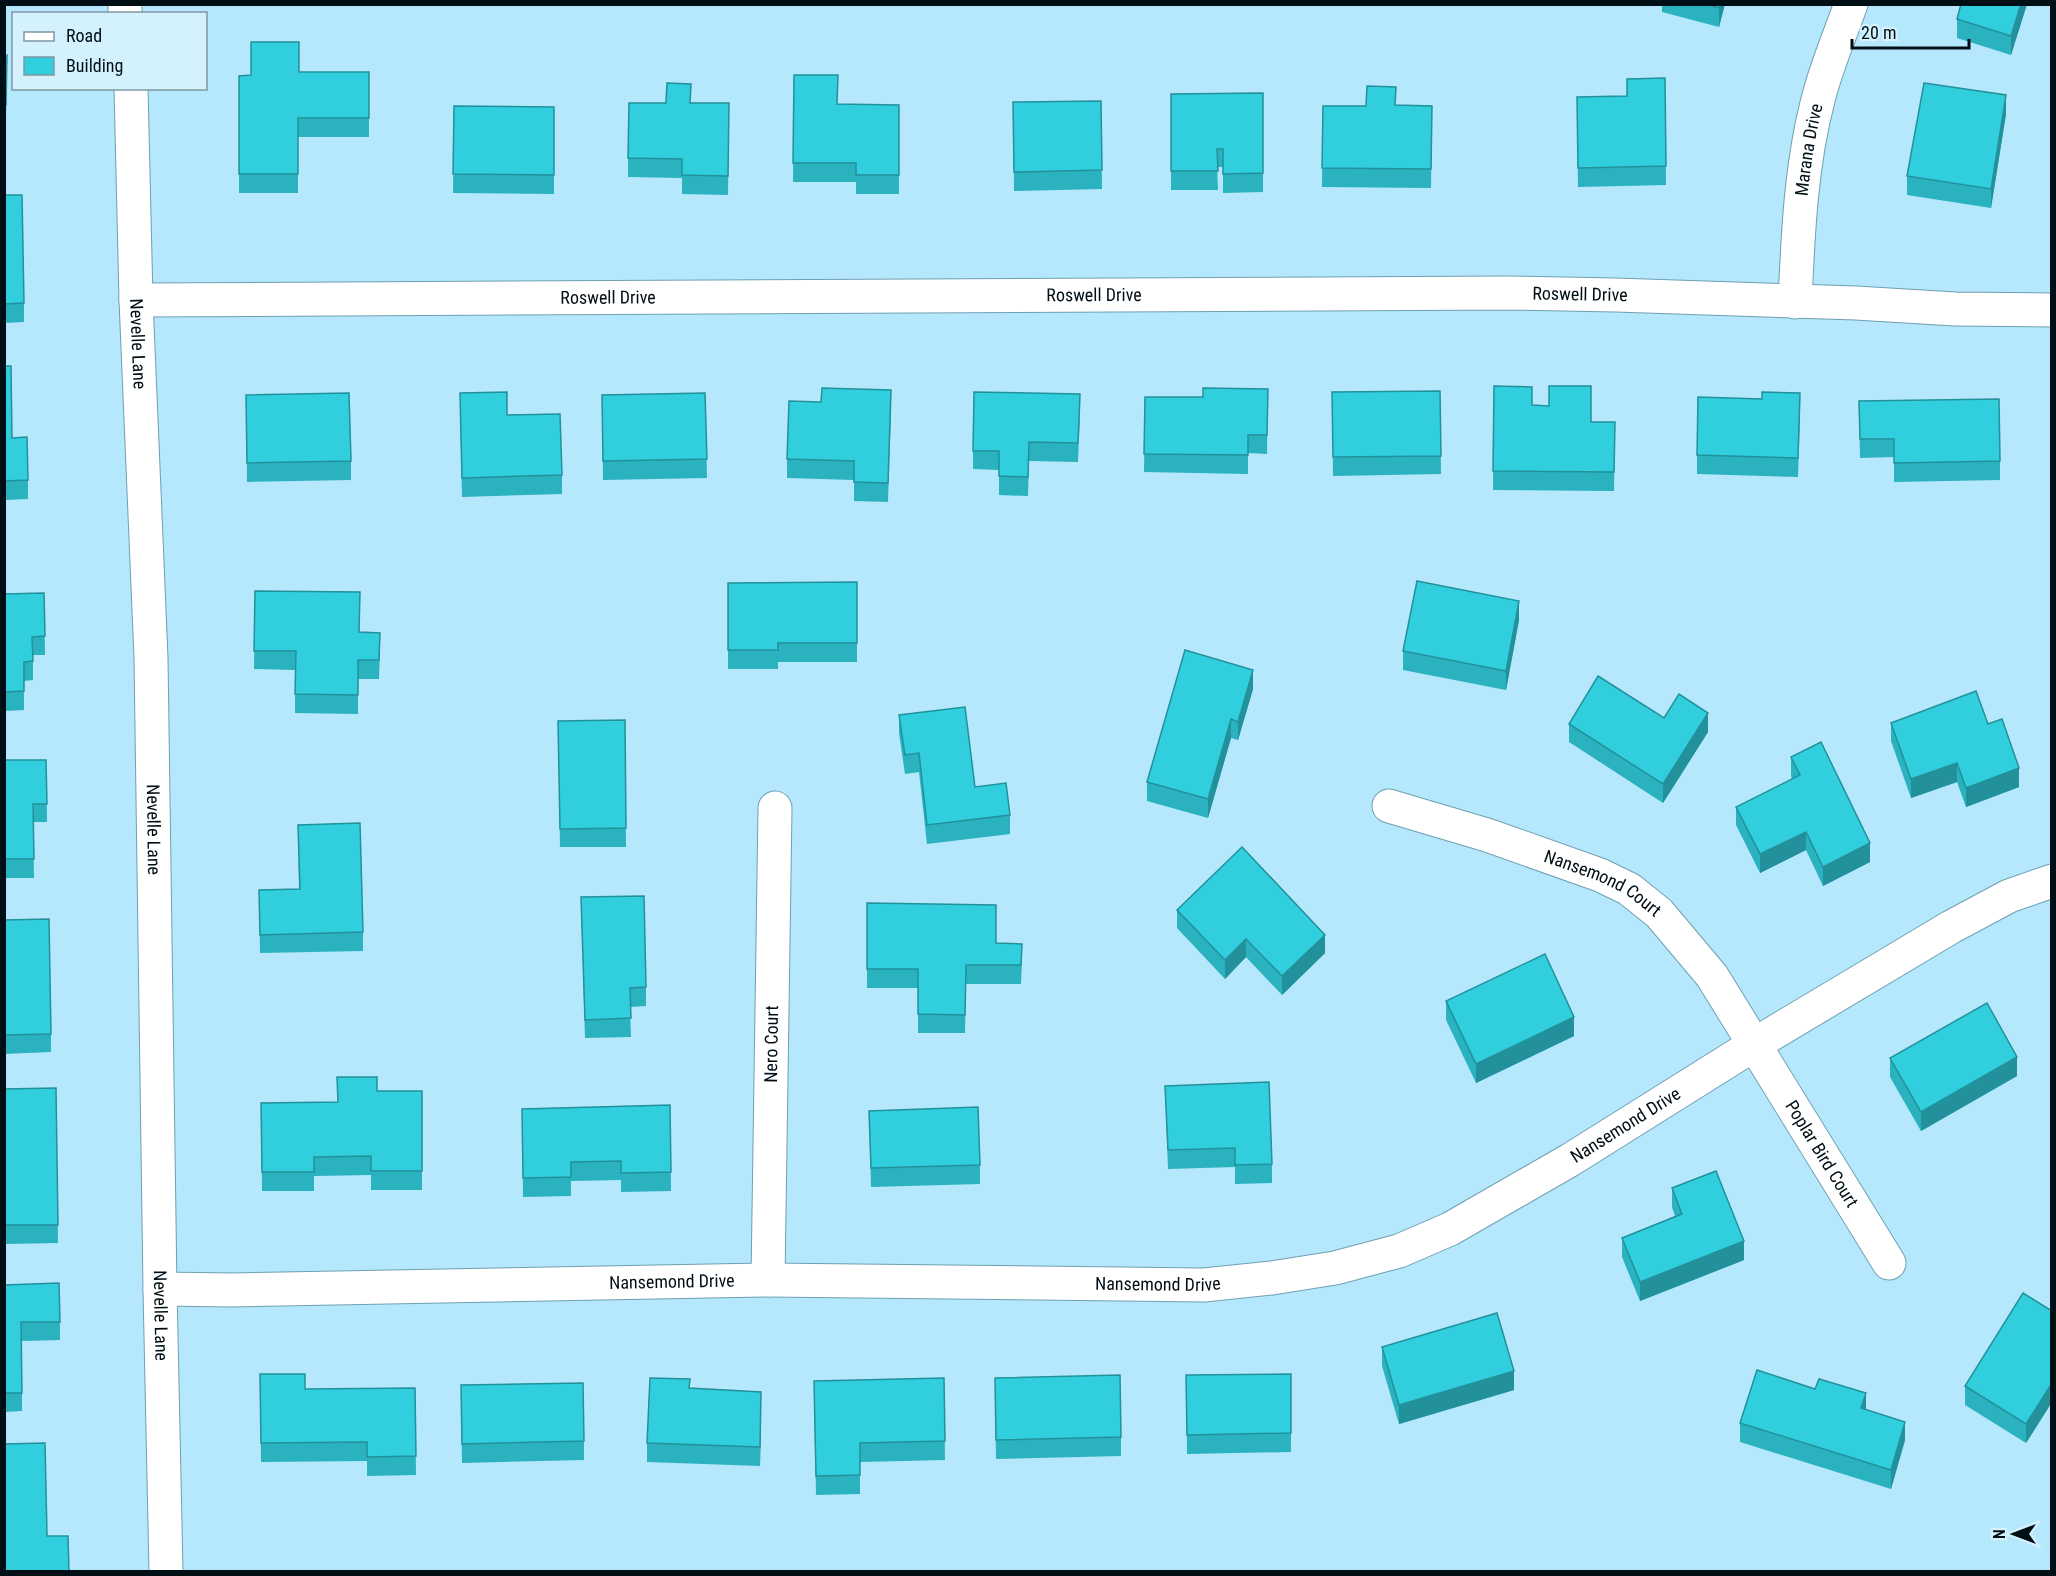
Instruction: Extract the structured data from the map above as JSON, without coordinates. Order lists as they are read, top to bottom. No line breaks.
{"streets":{"street":["Marana Drive","Roswell Drive","Nevelle Lane","Nansemond Court","Nero Court","Nansemond Drive","Poplar Bird Court"]},"crossings":[["Marana Drive","Roswell Drive"],["Roswell Drive","Nevelle Lane"],["Nevelle Lane","Nansemond Drive"],["Nansemond Court","Nansemond Drive"],["Nansemond Court","Poplar Bird Court"],["Nero Court","Nansemond Drive"],["Nansemond Drive","Poplar Bird Court"]],"legend":["Road","Building"],"scale_bar":"20 m","north":"left"}
